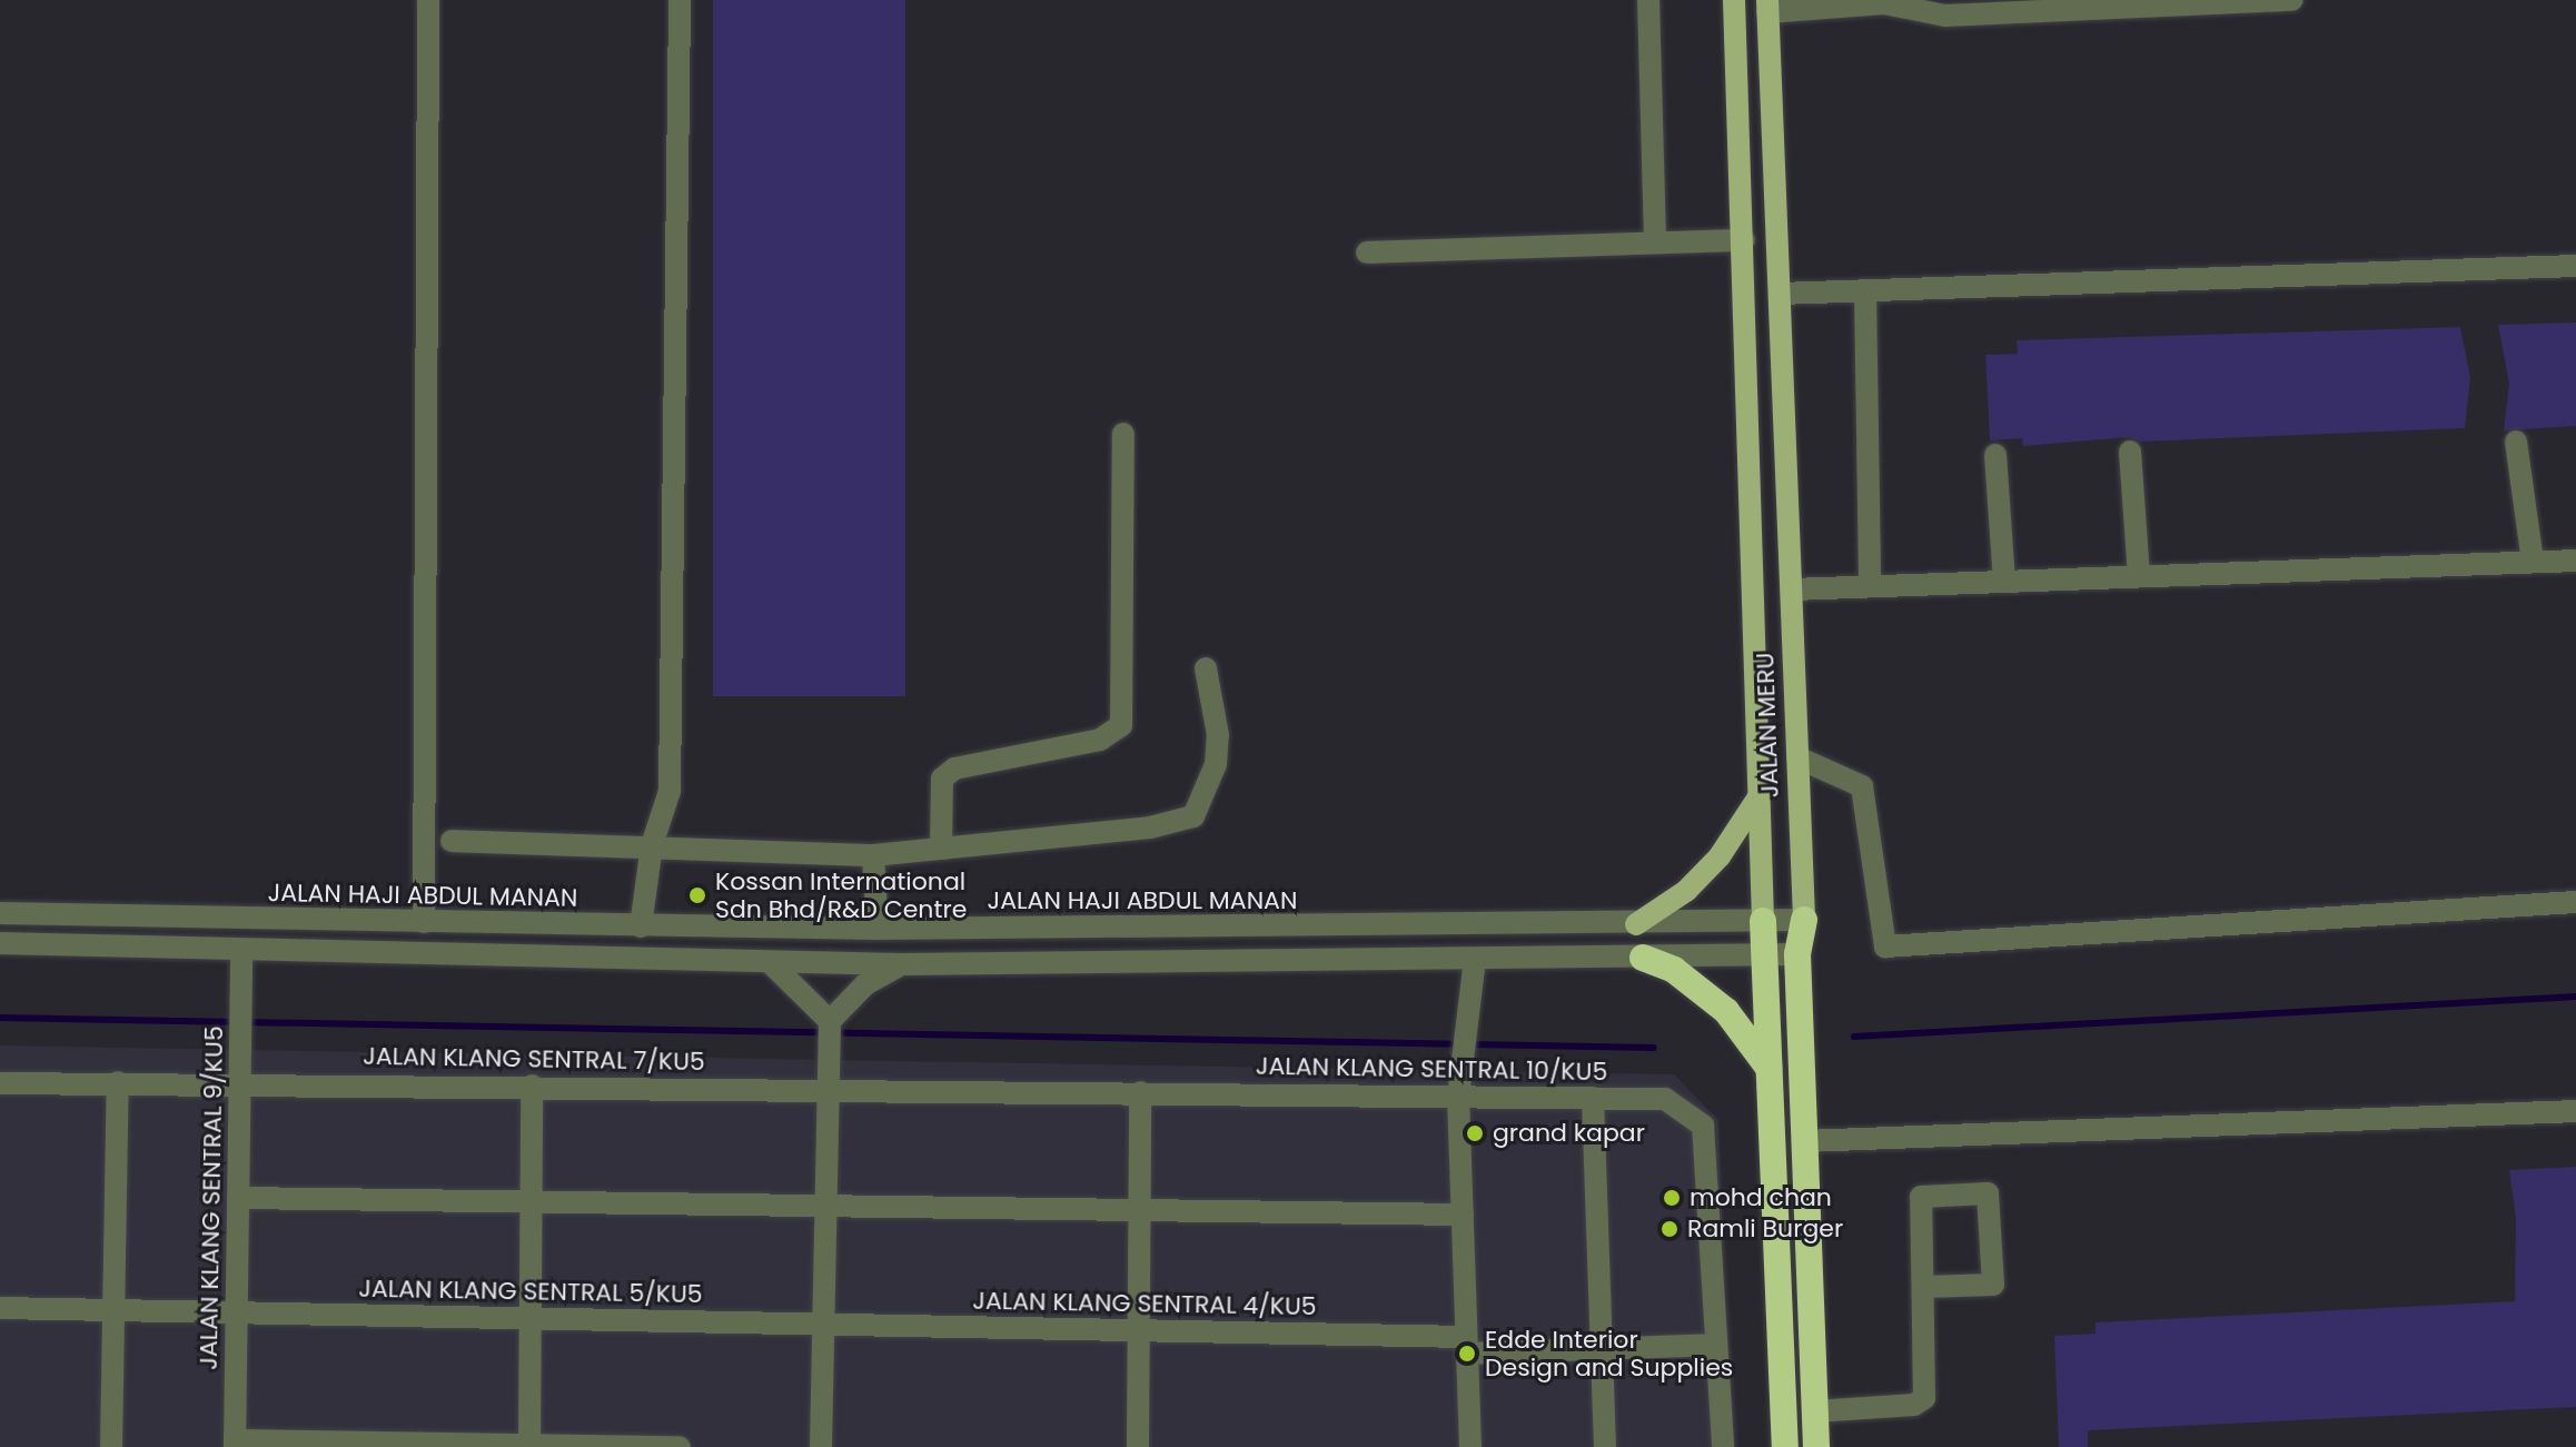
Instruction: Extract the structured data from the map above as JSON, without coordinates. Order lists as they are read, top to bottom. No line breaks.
{"streets":{"highway":["JALAN MERU"],"street":["JALAN HAJI ABDUL MANAN","JALAN KLANG SENTRAL 7/KU5","JALAN KLANG SENTRAL 10/KU5","JALAN KLANG SENTRAL 9/KU5","JALAN KLANG SENTRAL 5/KU5","JALAN KLANG SENTRAL 4/KU5"]},"crossings":[["JALAN MERU","JALAN HAJI ABDUL MANAN"],["JALAN KLANG SENTRAL 7/KU5","JALAN KLANG SENTRAL 10/KU5"],["JALAN KLANG SENTRAL 7/KU5","JALAN KLANG SENTRAL 9/KU5"],["JALAN KLANG SENTRAL 10/KU5","JALAN KLANG SENTRAL 4/KU5"],["JALAN KLANG SENTRAL 9/KU5","JALAN KLANG SENTRAL 5/KU5"],["JALAN KLANG SENTRAL 5/KU5","JALAN KLANG SENTRAL 4/KU5"]],"places":["Kossan International Sdn Bhd/R&D Centre","grand kapar","mohd chan","Ramli Burger","Edde Interior Design and Supplies"]}
